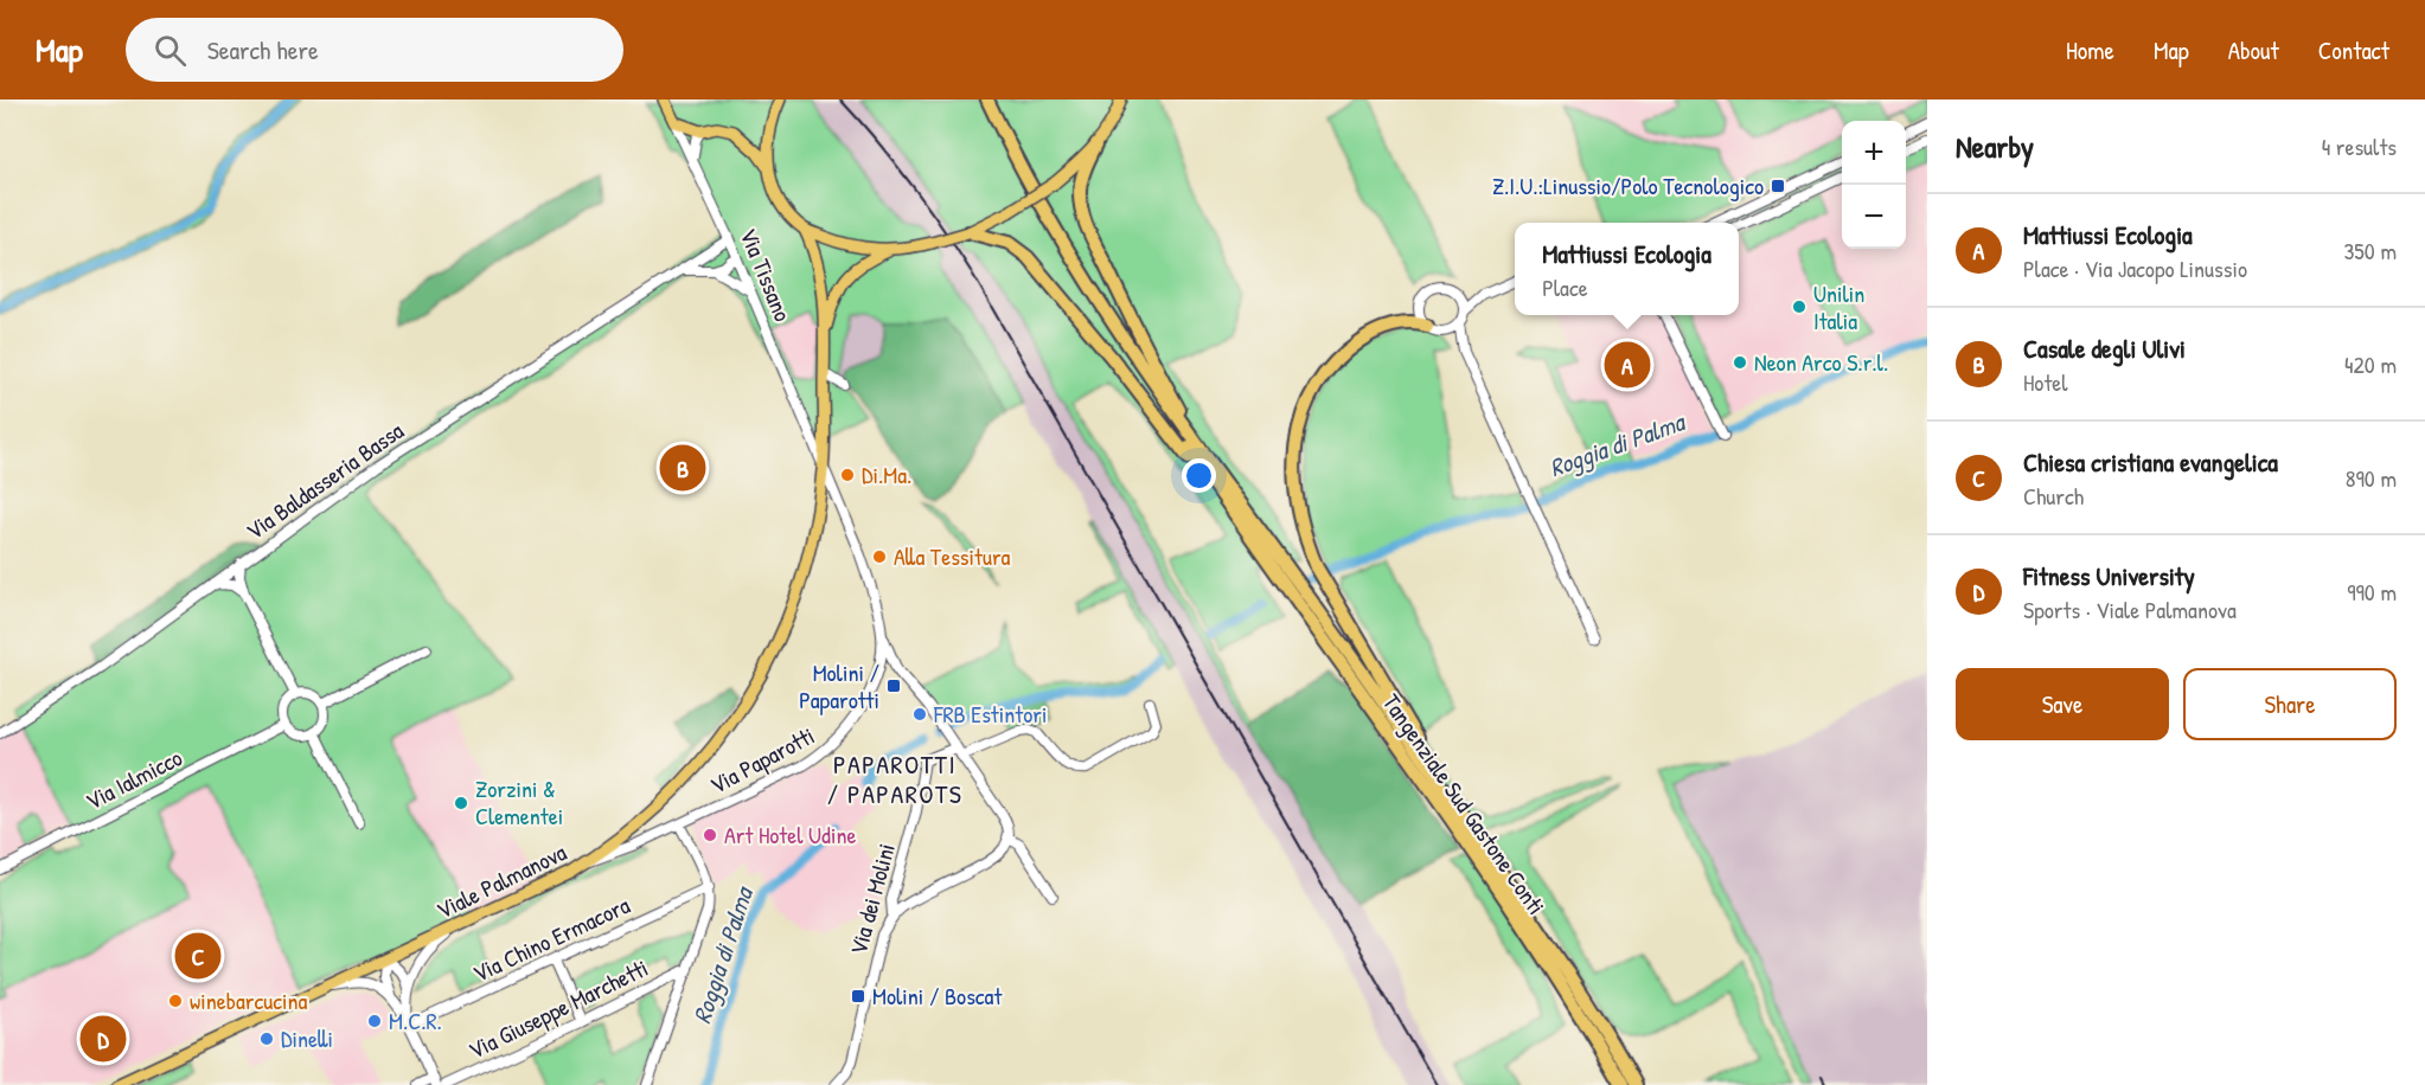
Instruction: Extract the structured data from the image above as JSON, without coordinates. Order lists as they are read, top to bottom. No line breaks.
{"streets":{"highway":["Tangenziale Sud Gastone Conti"],"main road":["Via Tissano","Viale Palmanova"],"street":["Via Baldasseria Bassa","Via Paparotti","Via Ialmicco","Via dei Molini","Via Chino Ermacora","Via Giuseppe Marchetti"]},"crossings":[["Via Tissano","Via Baldasseria Bassa"],["Via Tissano","Via Paparotti"],["Via Tissano","Viale Palmanova"],["Via Paparotti","Viale Palmanova"]],"districts":["PAPAROTTI / PAPAROTS"],"water":["Roggia di Palma"],"places":{"transit":["Z.I.U.:Linussio/Polo Tecnologico","Molini / Paparotti","Molini / Boscat"],"other":["Unilin Italia","Neon Arco S.r.l.","Di.Ma.","Alla Tessitura","FRB Estintori","Zorzini & Clementei","Art Hotel Udine","winebarcucina","M.C.R.","Dinelli"]},"page":{"header":"Map","search":"Search here","nav":["Home","Map","About","Contact"],"heading":["Nearby","4 results"],"map_buttons":["+","−"],"list":[{"mark":"A","name":"Mattiussi Ecologia","note":"Place · Via Jacopo Linussio","value":"350 m"},{"mark":"B","name":"Casale degli Ulivi","note":"Hotel","value":"420 m"},{"mark":"C","name":"Chiesa cristiana evangelica","note":"Church","value":"890 m"},{"mark":"D","name":"Fitness University","note":"Sports · Viale Palmanova","value":"990 m"}],"popup":["Mattiussi Ecologia","Place"],"pins":["A","B","C","D"],"buttons":["Save","Share"]}}
